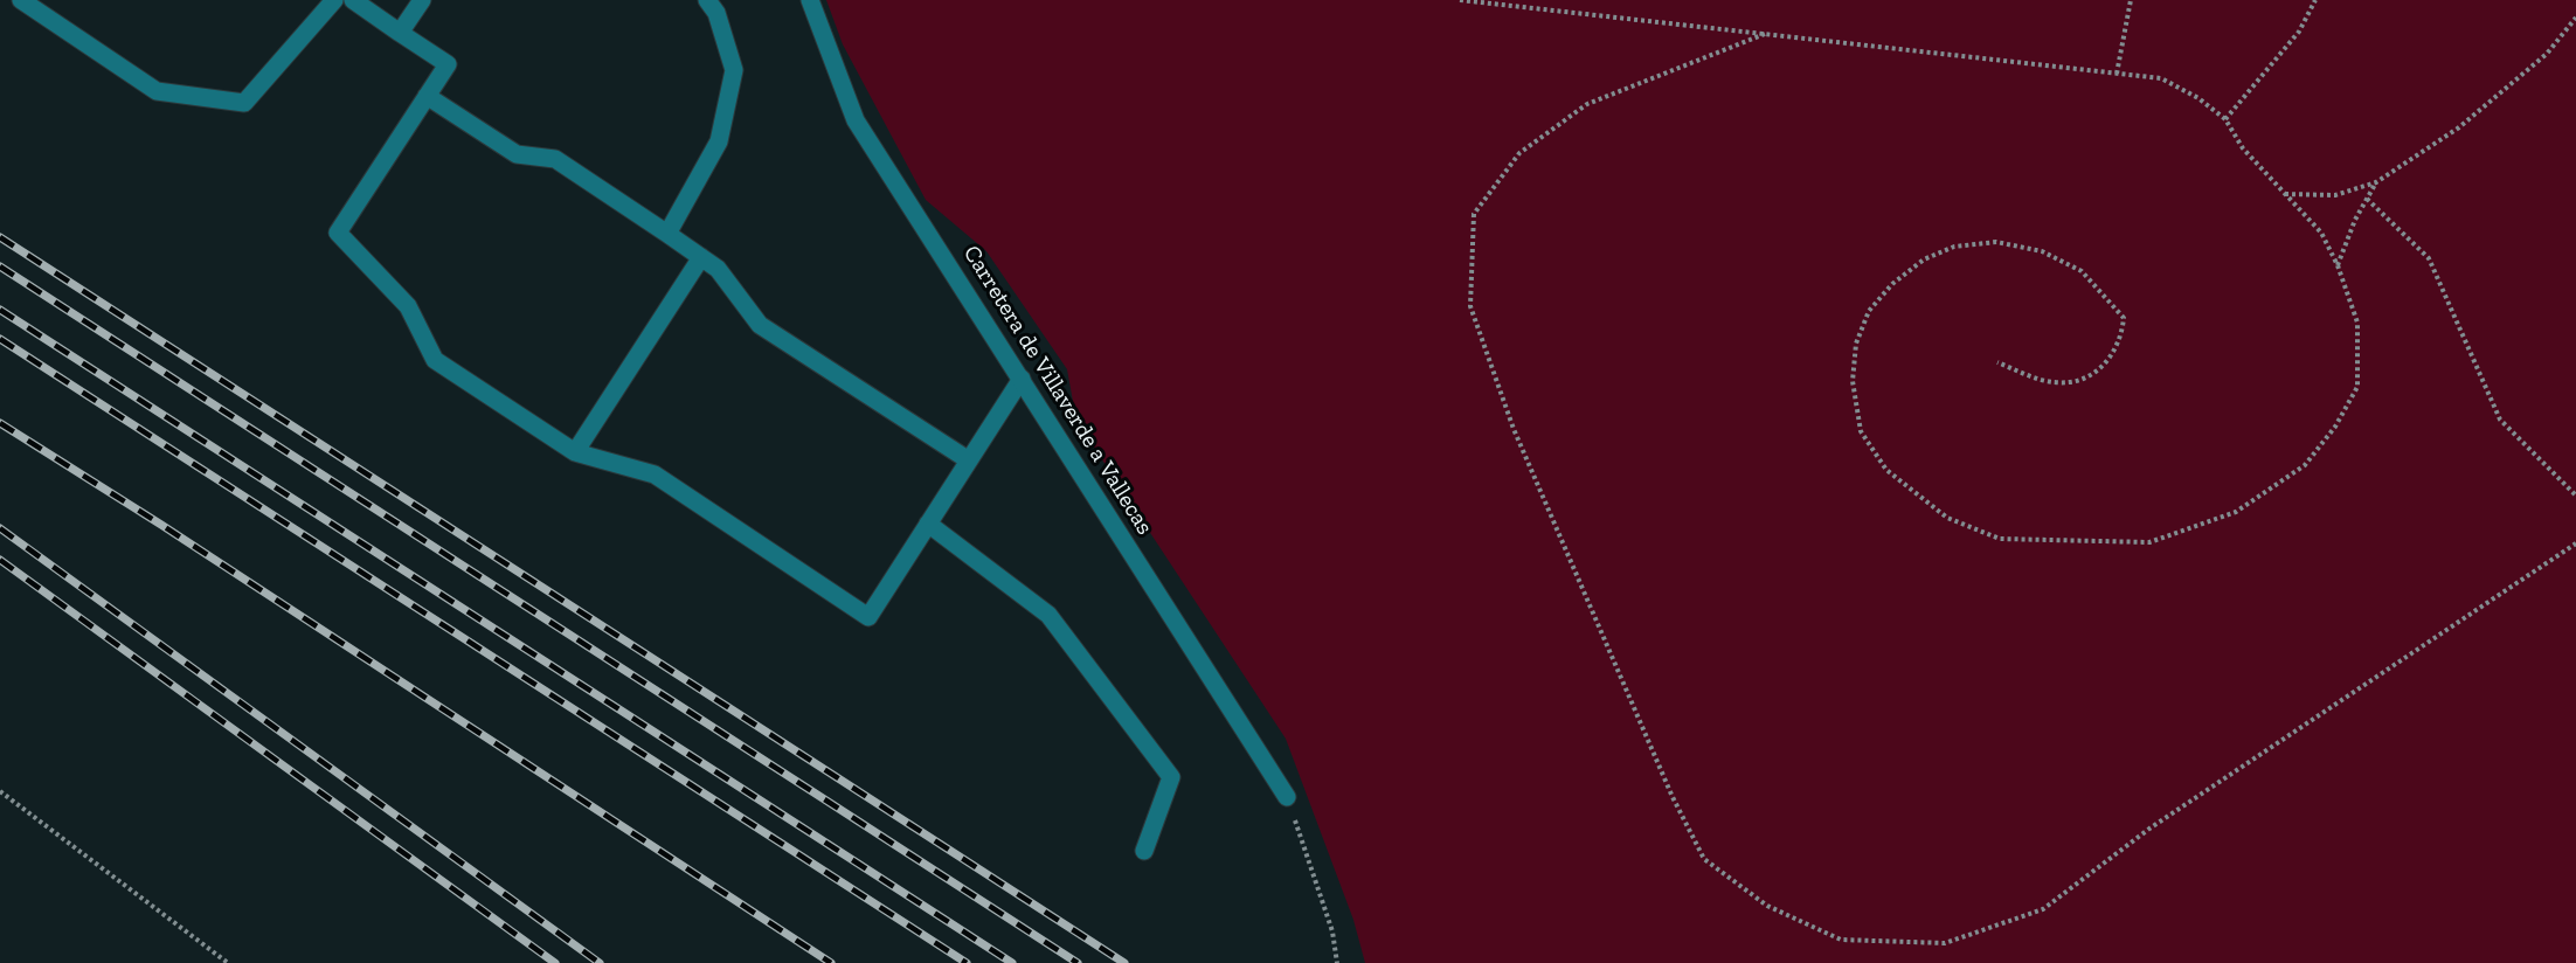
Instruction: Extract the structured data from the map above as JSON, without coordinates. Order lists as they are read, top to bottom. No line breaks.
{"streets":{"street":["Carretera de Villaverde a Vallecas"]}}
